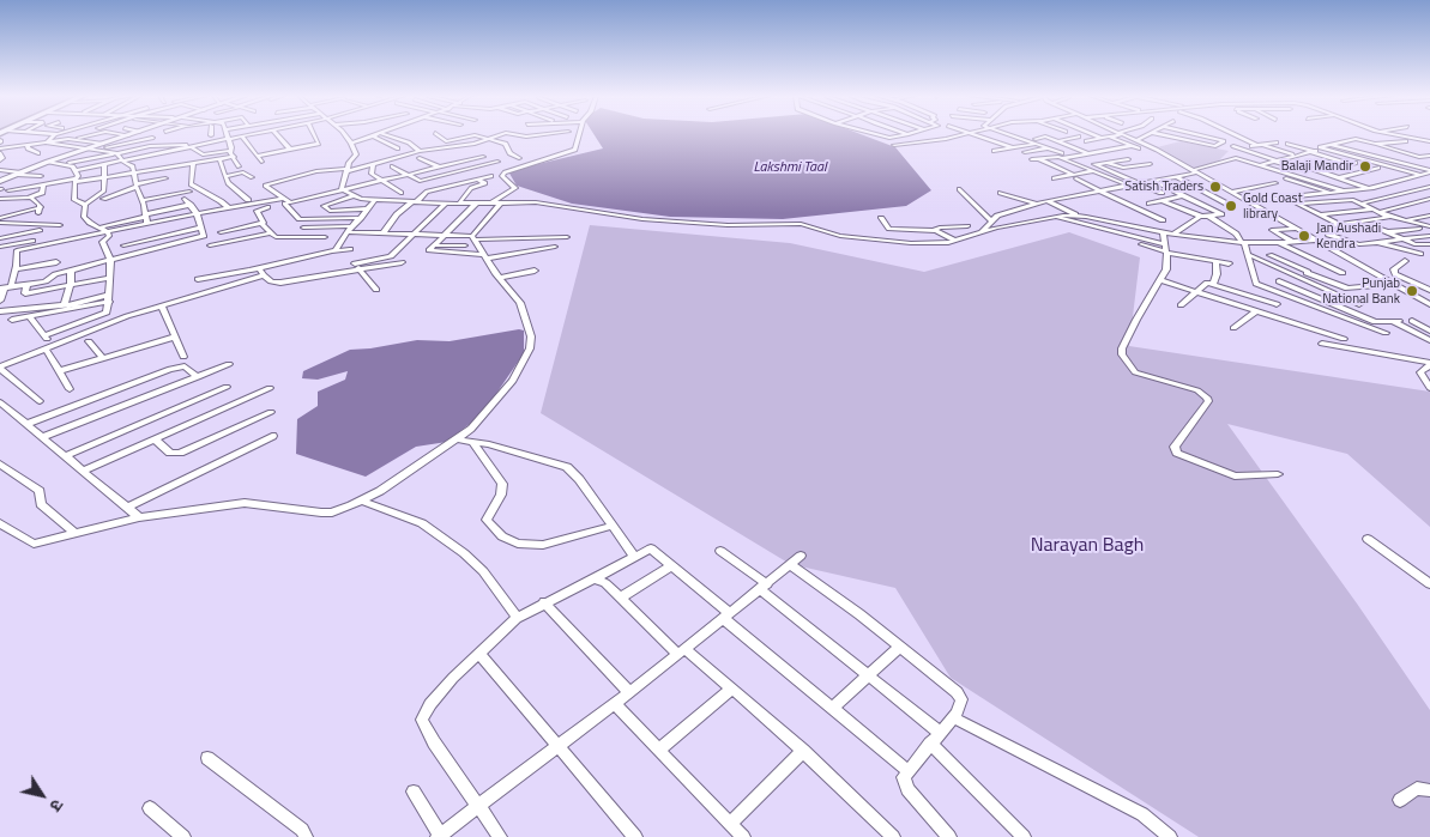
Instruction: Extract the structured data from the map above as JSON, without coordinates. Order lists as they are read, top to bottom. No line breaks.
{"water":["Lakshmi Taal"],"parks":["Narayan Bagh"],"places":["Balaji Mandir","Satish Traders","Gold Coast library","Jan Aushadi Kendra","Punjab National Bank"],"north":"bottom right"}
